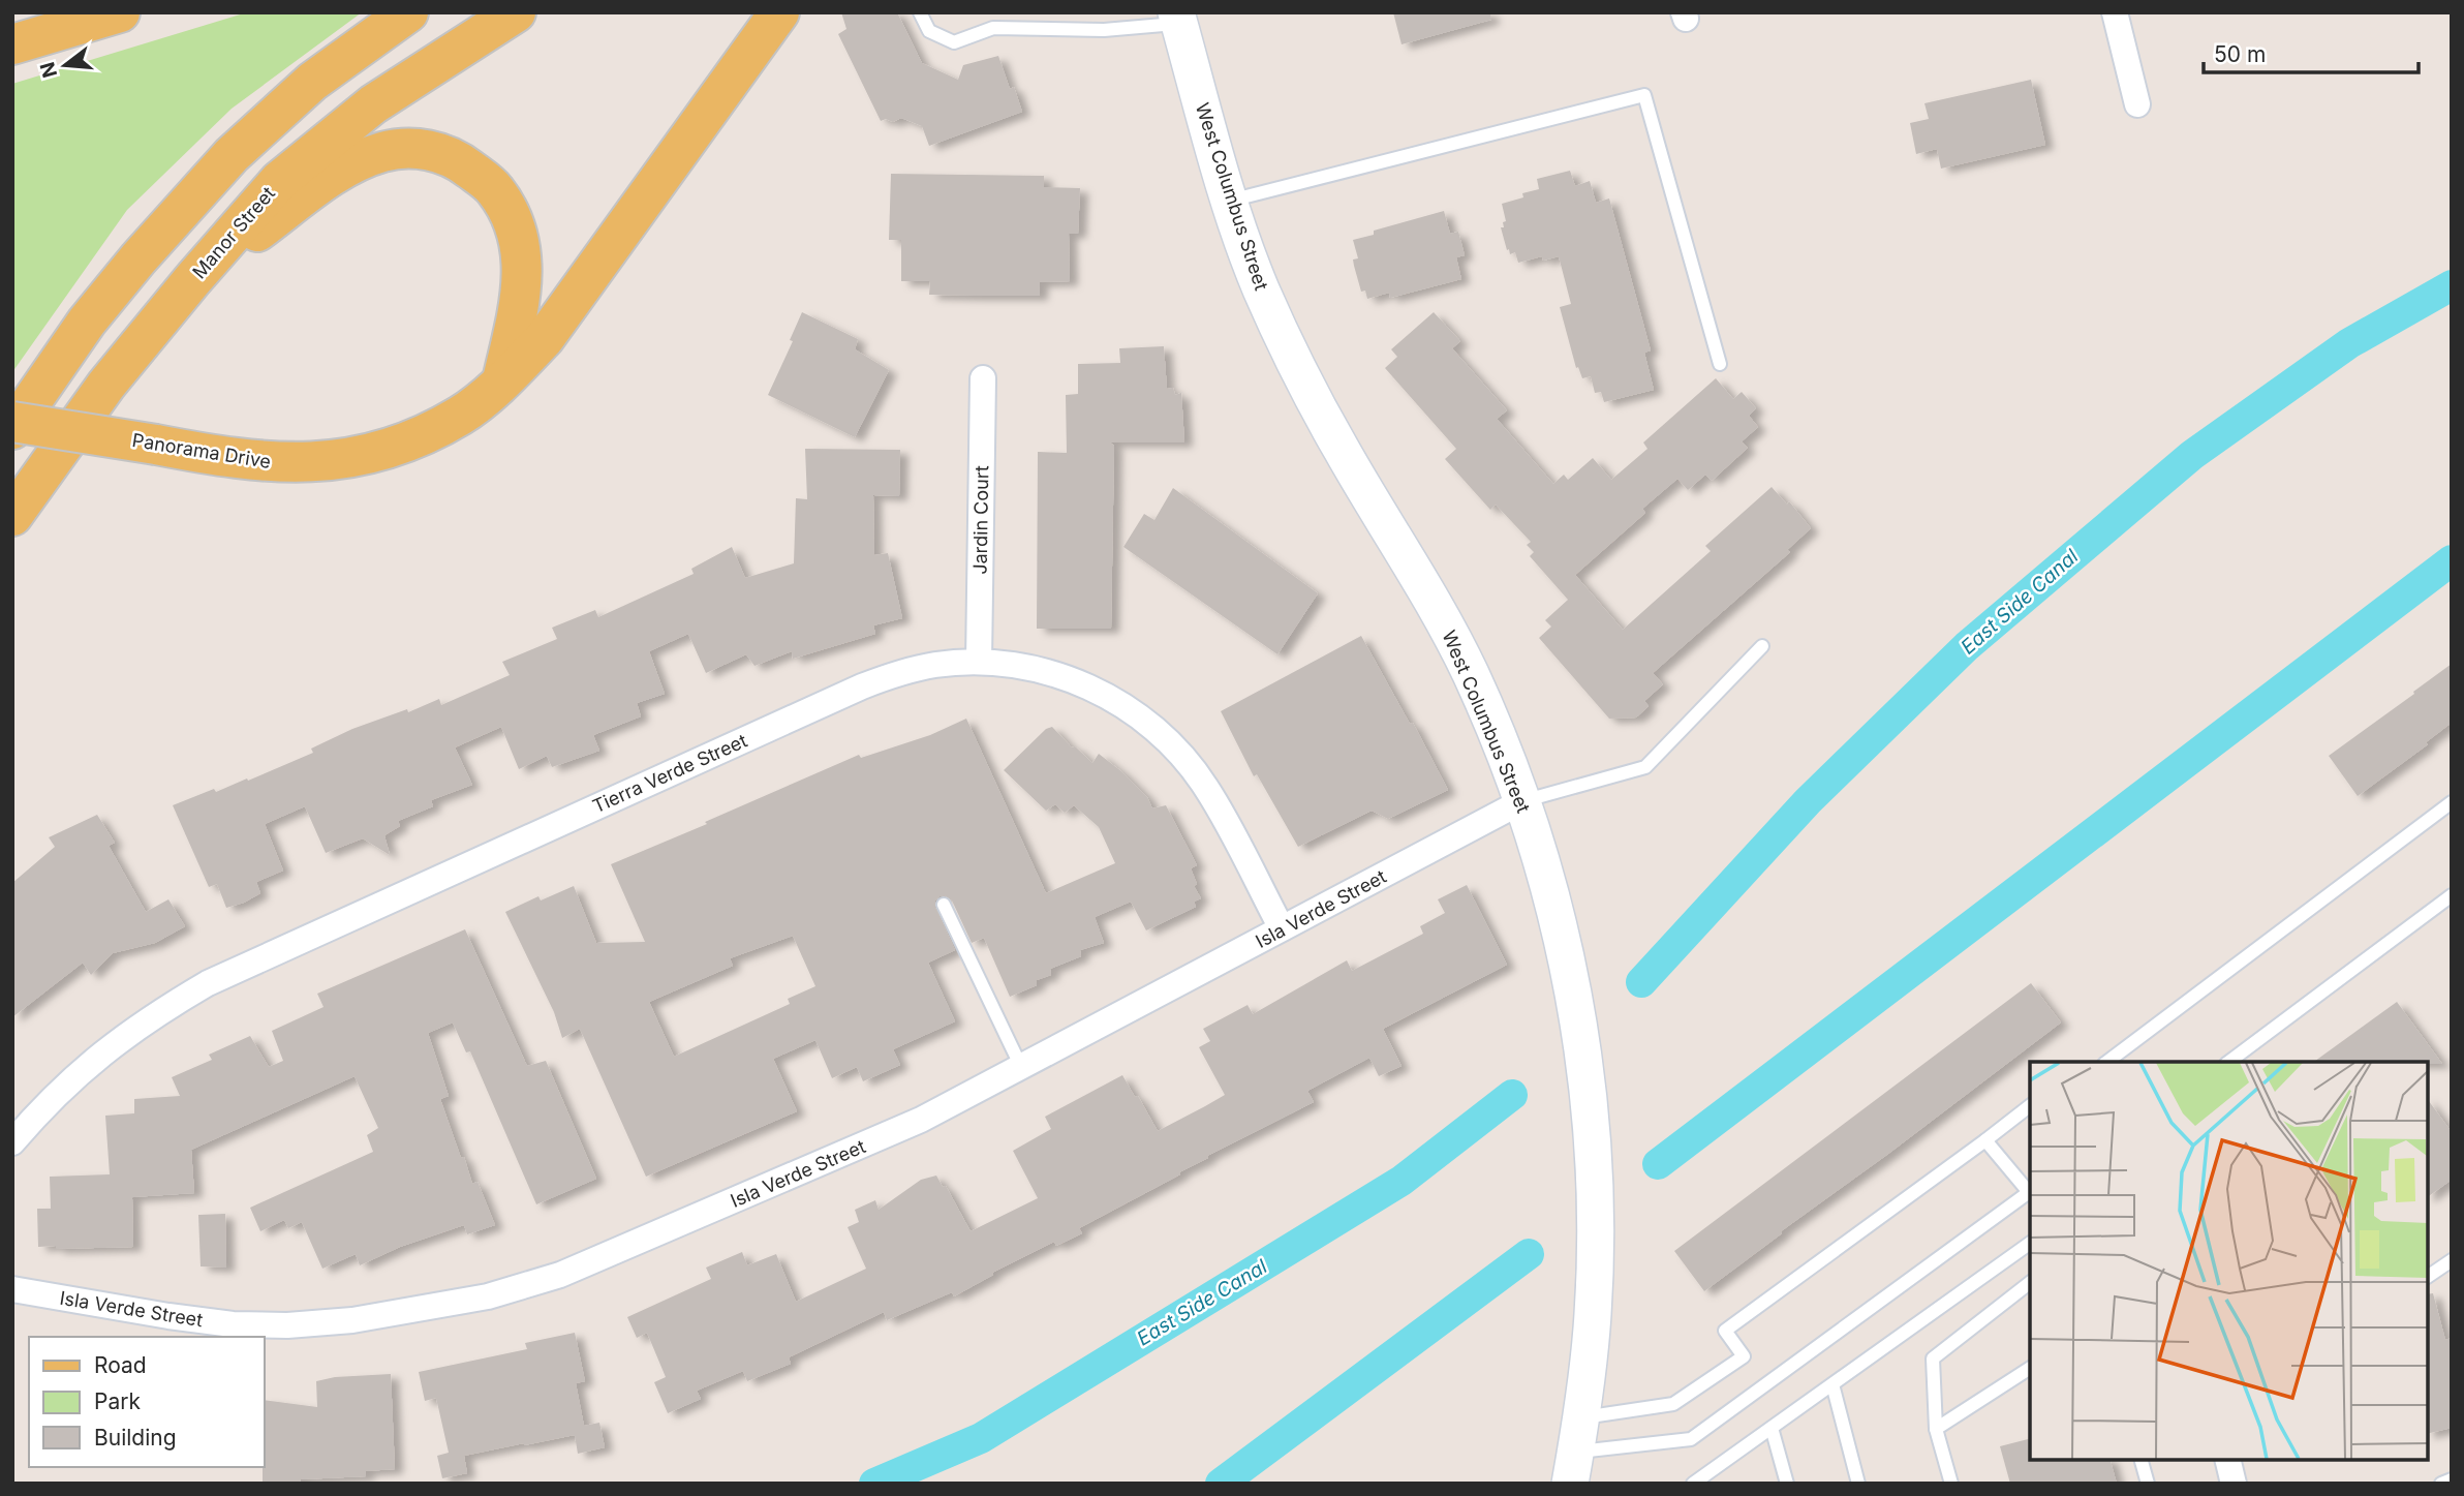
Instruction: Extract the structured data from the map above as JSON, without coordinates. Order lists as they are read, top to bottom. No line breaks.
{"streets":{"main road":["West Columbus Street","Manor Street","Panorama Drive"],"street":["Jardin Court","Tierra Verde Street","Isla Verde Street"]},"crossings":[["West Columbus Street","Isla Verde Street"],["Jardin Court","Tierra Verde Street"],["Tierra Verde Street","Isla Verde Street"]],"water":["East Side Canal"],"legend":["Road","Park","Building"],"scale_bar":"50 m","north":"left"}
